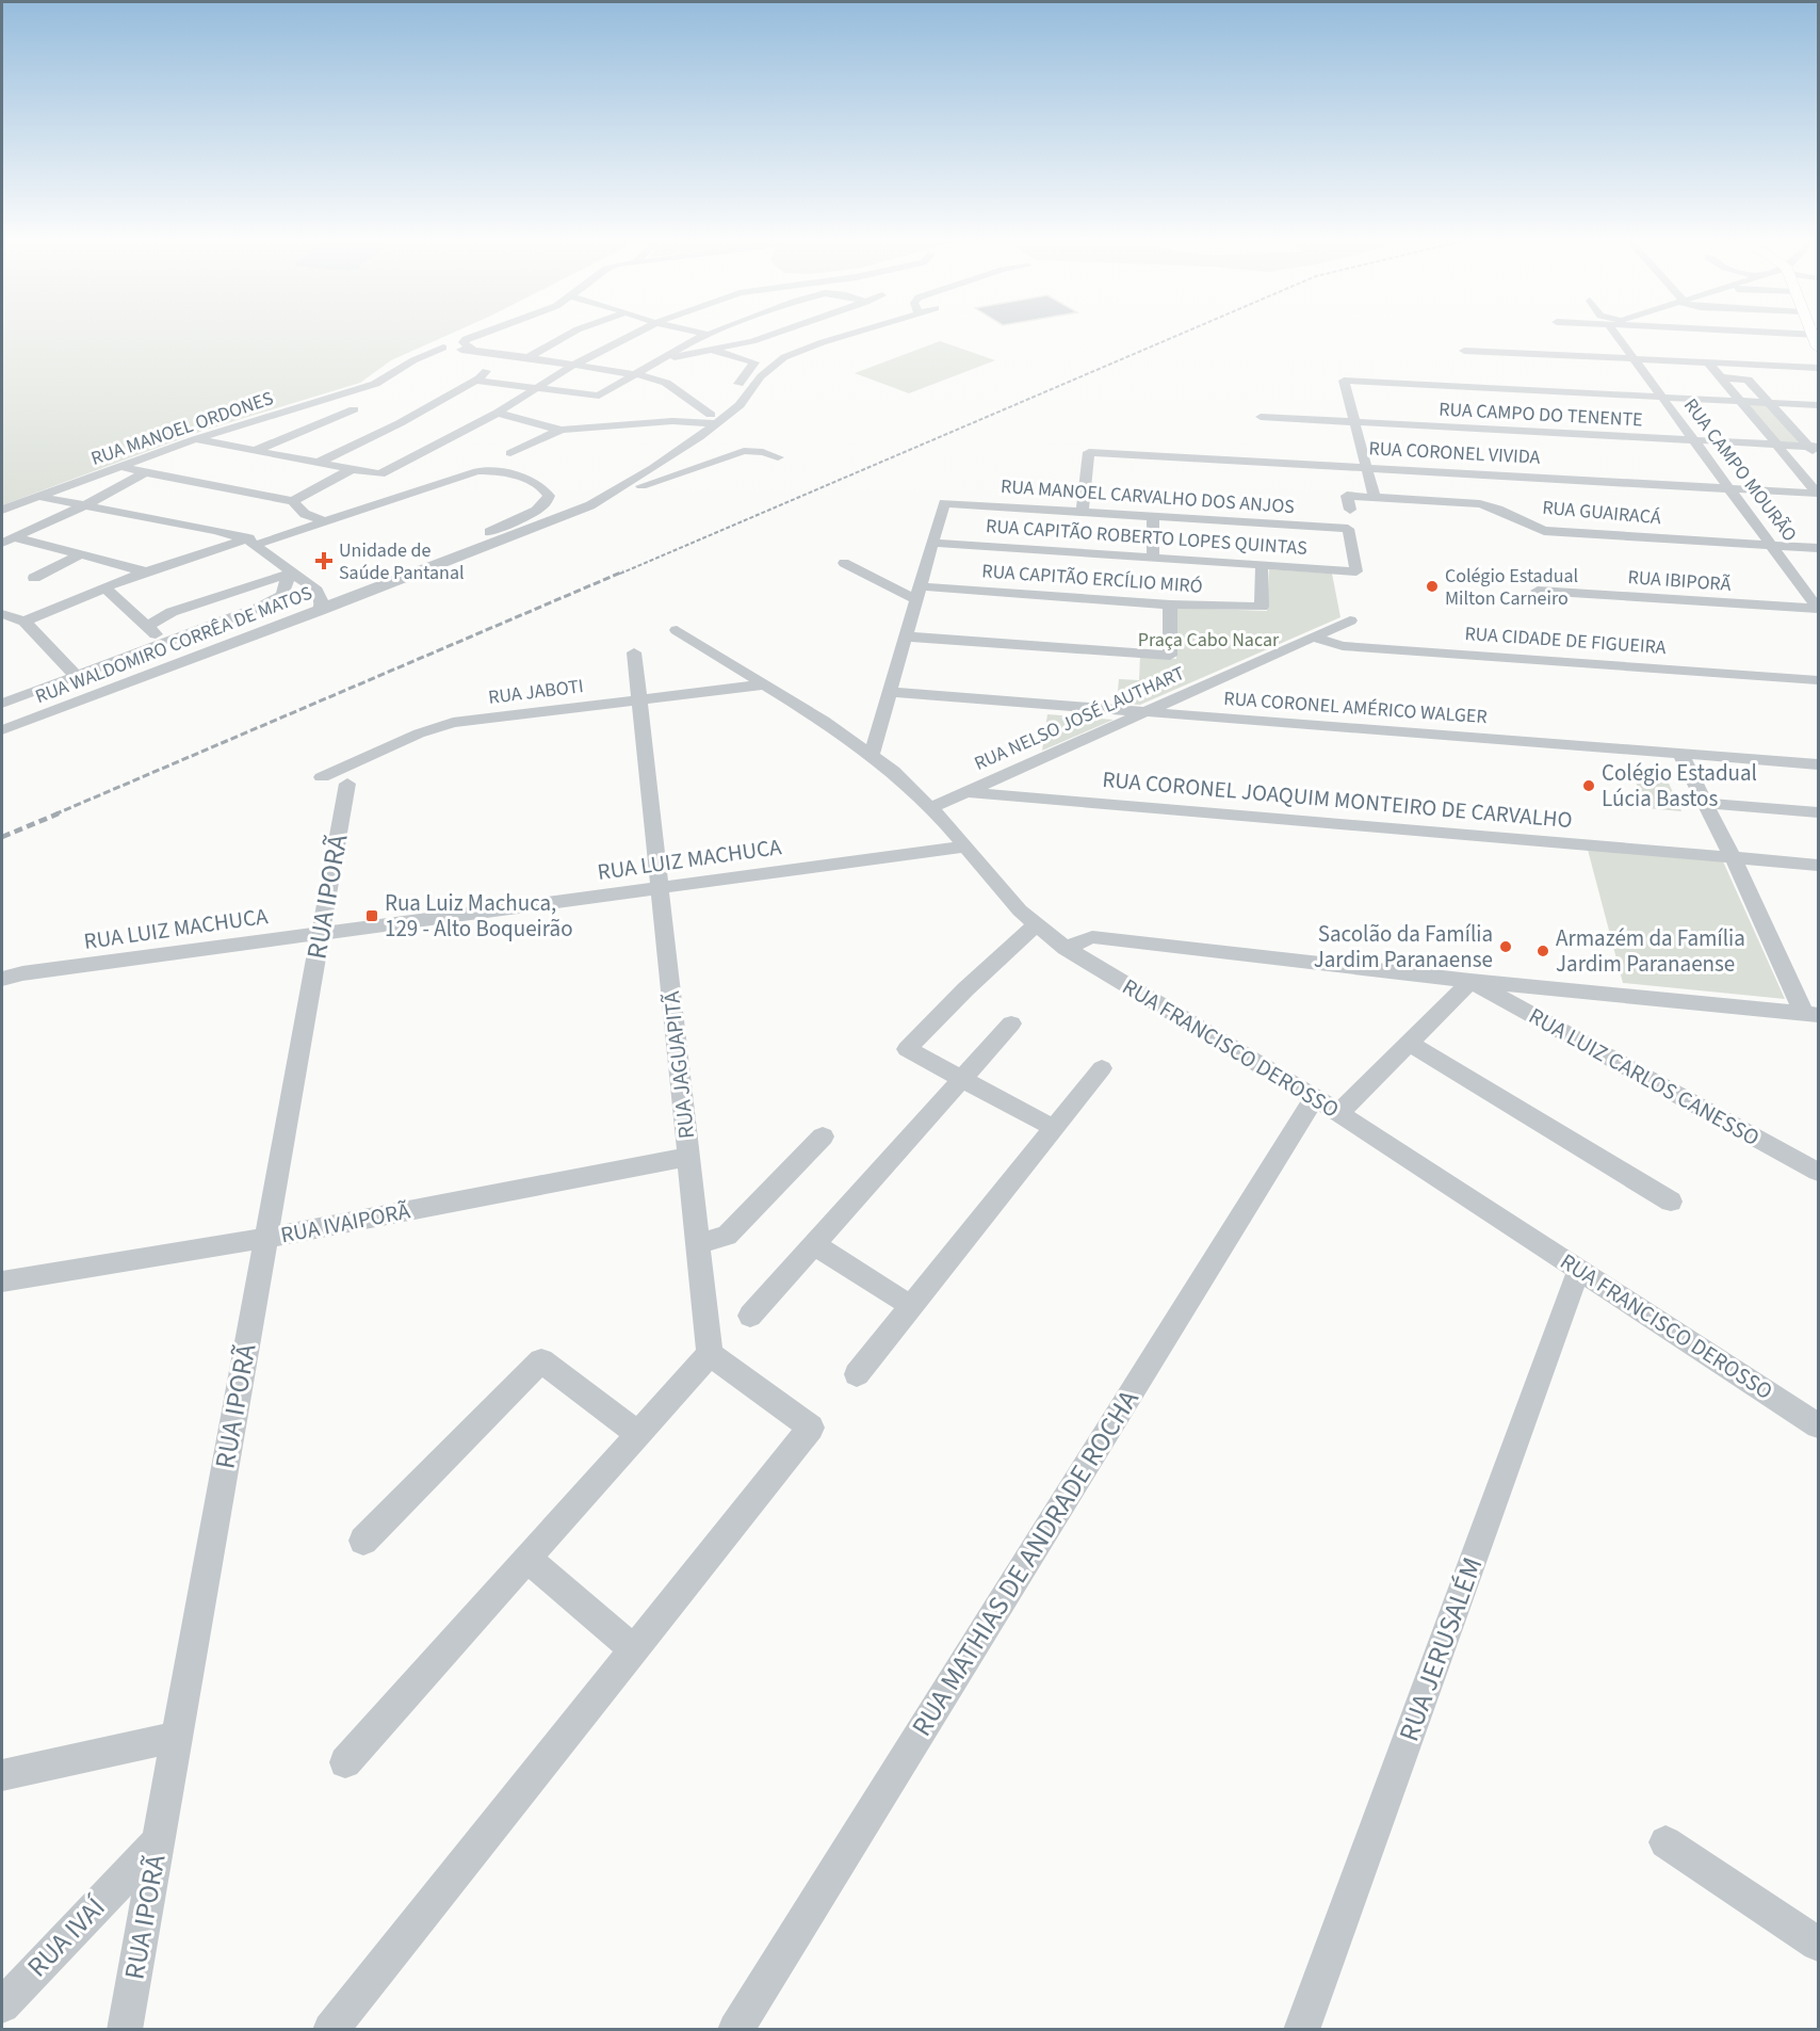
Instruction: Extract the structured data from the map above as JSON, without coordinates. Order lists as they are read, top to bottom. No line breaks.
{"streets":{"street":["RUA CAMPO DO TENENTE","RUA MANOEL ORDONES","RUA CORONEL VIVIDA","RUA CAMPO MOURÃO","RUA MANOEL CARVALHO DOS ANJOS","RUA GUAIRACÁ","RUA CAPITÃO ROBERTO LOPES QUINTAS","RUA CAPITÃO ERCÍLIO MIRÓ","RUA IBIPORÃ","RUA CIDADE DE FIGUEIRA","RUA WALDOMIRO CORRÊA DE MATOS","RUA JABOTI","RUA CORONEL AMÉRICO WALGER","RUA NELSO JOSÉ LAUTHART","RUA CORONEL JOAQUIM MONTEIRO DE CARVALHO","RUA LUIZ MACHUCA","RUA IPORÃ","RUA FRANCISCO DEROSSO","RUA JAGUAPITÃ","RUA LUIZ CARLOS CANESSO","RUA IVAIPORÃ","RUA MATHIAS DE ANDRADE ROCHA","RUA JERUSALÉM","RUA IVAÍ"]},"crossings":[["RUA CAMPO DO TENENTE","RUA CAMPO MOURÃO"],["RUA CORONEL VIVIDA","RUA CAMPO MOURÃO"],["RUA CORONEL VIVIDA","RUA MANOEL CARVALHO DOS ANJOS"],["RUA CAMPO MOURÃO","RUA GUAIRACÁ"],["RUA CAMPO MOURÃO","RUA IBIPORÃ"],["RUA MANOEL CARVALHO DOS ANJOS","RUA CAPITÃO ROBERTO LOPES QUINTAS"],["RUA CAPITÃO ROBERTO LOPES QUINTAS","RUA CAPITÃO ERCÍLIO MIRÓ"],["RUA CIDADE DE FIGUEIRA","RUA NELSO JOSÉ LAUTHART"],["RUA JABOTI","RUA IPORÃ"],["RUA JABOTI","RUA FRANCISCO DEROSSO"],["RUA JABOTI","RUA JAGUAPITÃ"],["RUA CORONEL AMÉRICO WALGER","RUA NELSO JOSÉ LAUTHART"],["RUA NELSO JOSÉ LAUTHART","RUA CORONEL JOAQUIM MONTEIRO DE CARVALHO"],["RUA NELSO JOSÉ LAUTHART","RUA FRANCISCO DEROSSO"],["RUA LUIZ MACHUCA","RUA IPORÃ"],["RUA LUIZ MACHUCA","RUA FRANCISCO DEROSSO"],["RUA LUIZ MACHUCA","RUA JAGUAPITÃ"],["RUA IPORÃ","RUA IVAIPORÃ"],["RUA IPORÃ","RUA IVAÍ"],["RUA FRANCISCO DEROSSO","RUA MATHIAS DE ANDRADE ROCHA"],["RUA FRANCISCO DEROSSO","RUA JERUSALÉM"],["RUA JAGUAPITÃ","RUA IVAIPORÃ"]],"parks":["Praça Cabo Nacar"],"places":{"health":["Unidade de Saúde Pantanal"],"other":["Colégio Estadual Milton Carneiro","Colégio Estadual Lúcia Bastos","Sacolão da Família Jardim Paranaense","Armazém da Família Jardim Paranaense"],"transit":["Rua Luiz Machuca, 129 - Alto Boqueirão"]}}
